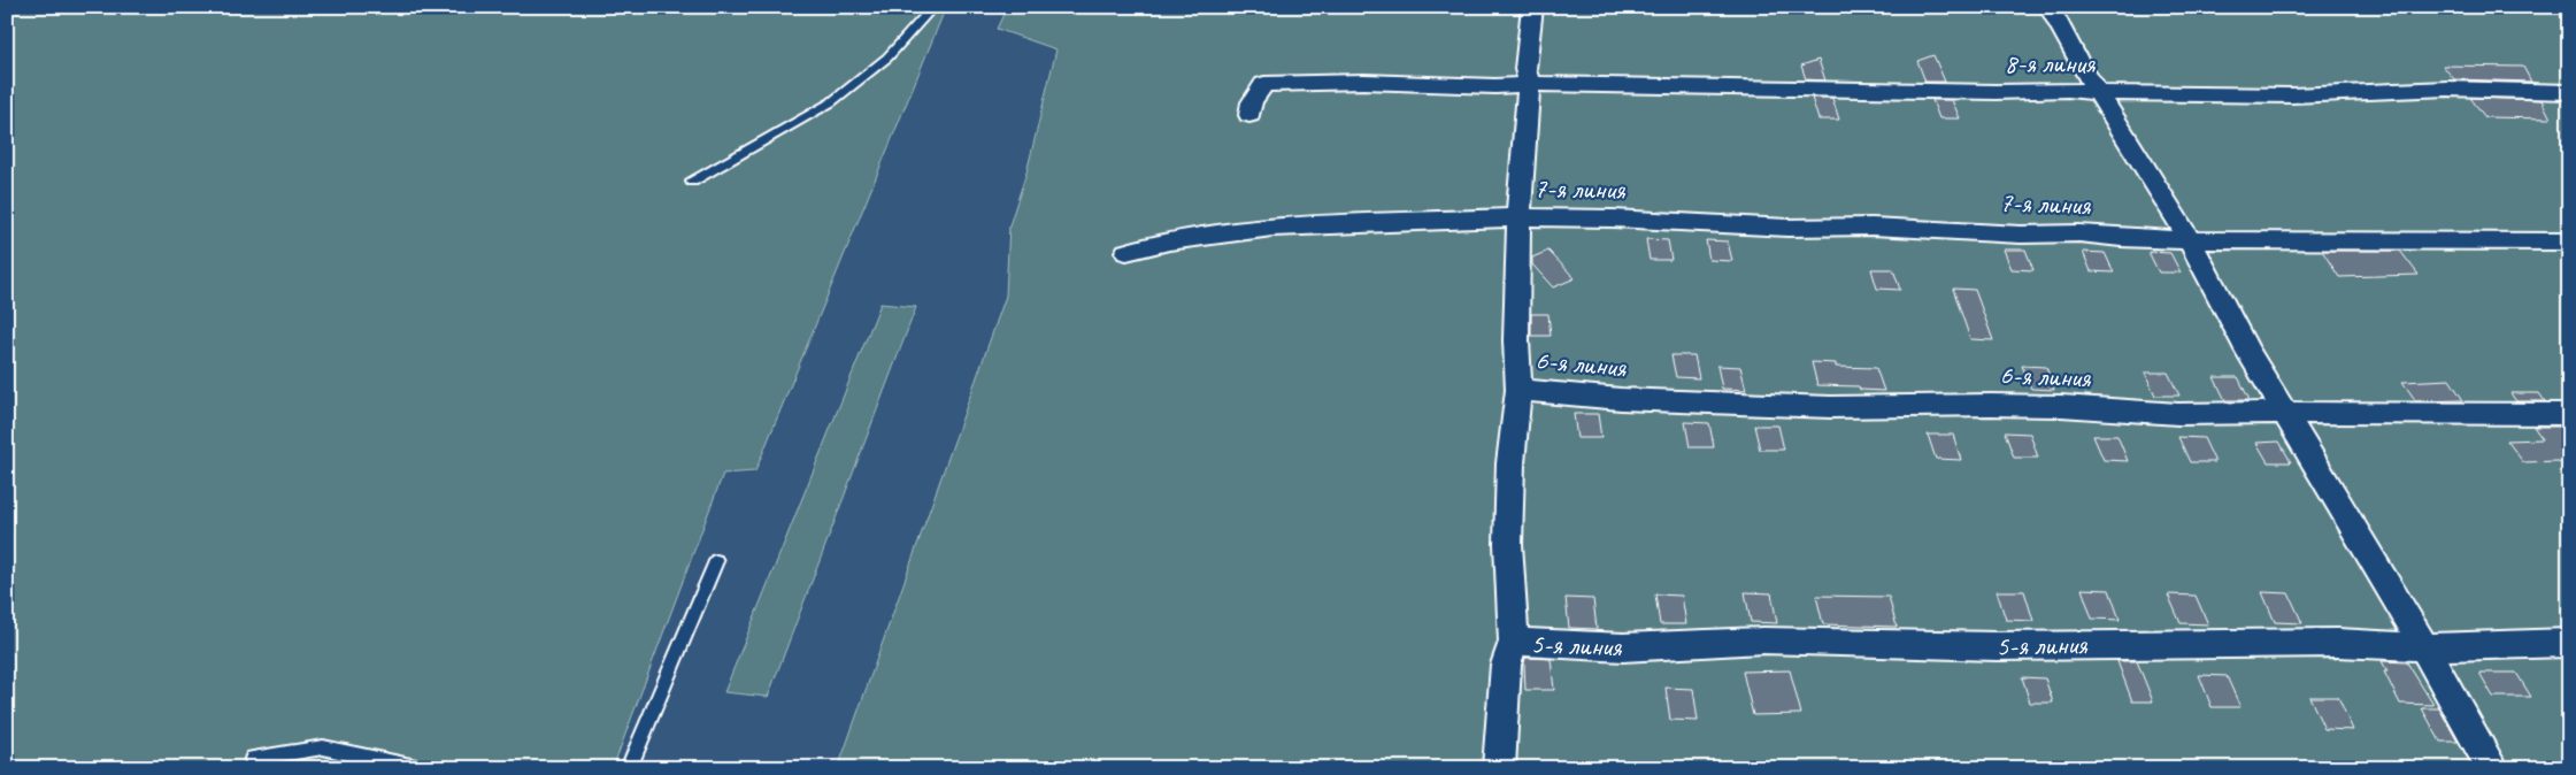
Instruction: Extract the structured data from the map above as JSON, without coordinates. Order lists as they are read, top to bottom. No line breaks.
{"streets":{"street":["8-я линия","7-я линия","6-я линия","5-я линия"]}}
